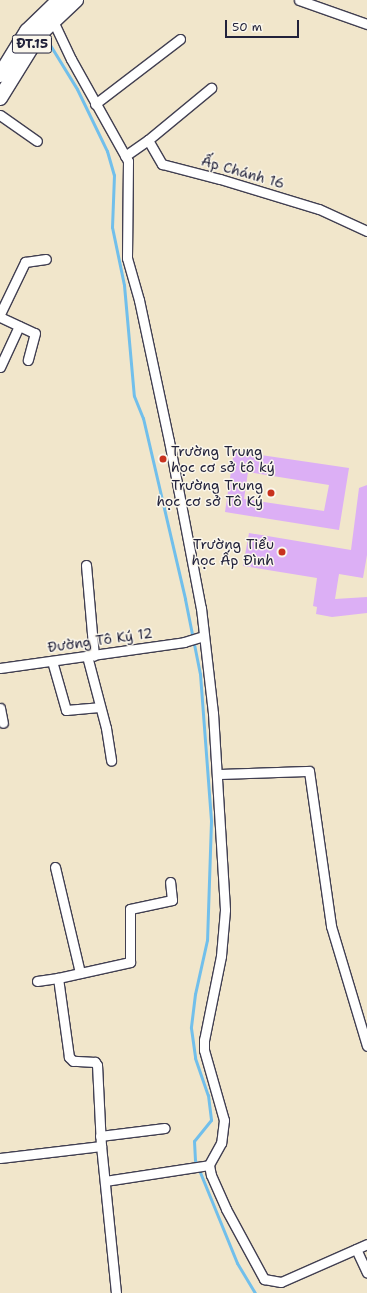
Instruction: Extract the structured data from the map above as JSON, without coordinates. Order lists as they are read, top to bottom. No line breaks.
{"streets":{"main road":["ĐT.15"],"street":["Ấp Chánh 16","Đường Tô Ký 12"]},"places":["Trường Trung học cơ sở tô ký","Trường Trung học cơ sở Tô Ký","Trường Tiểu học Ấp Đình"],"scale_bar":"50 m"}
